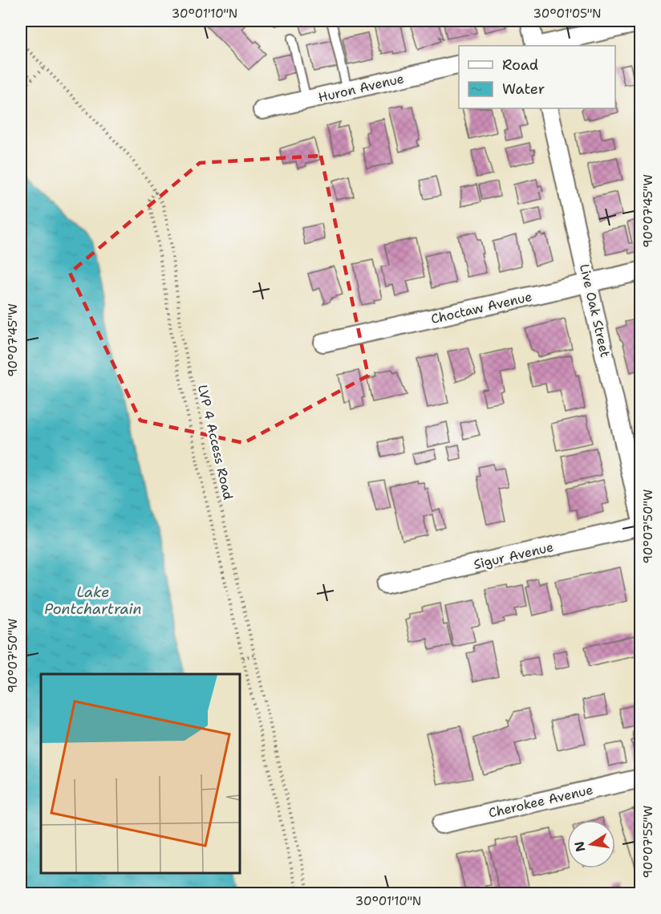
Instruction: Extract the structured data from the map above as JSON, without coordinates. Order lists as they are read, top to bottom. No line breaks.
{"streets":{"street":["Huron Avenue","Choctaw Avenue","Live Oak Street","Sigur Avenue","Cherokee Avenue"],"path":["LVP 4 Access Road"]},"crossings":[["Choctaw Avenue","Live Oak Street"]],"water":["Lake Pontchartrain"],"legend":["Road","Water"],"north":"left","coordinates":["30°01'10\"N","30°01'05\"N","90°07'45\"W","90°07'50\"W","90°07'55\"W"]}
